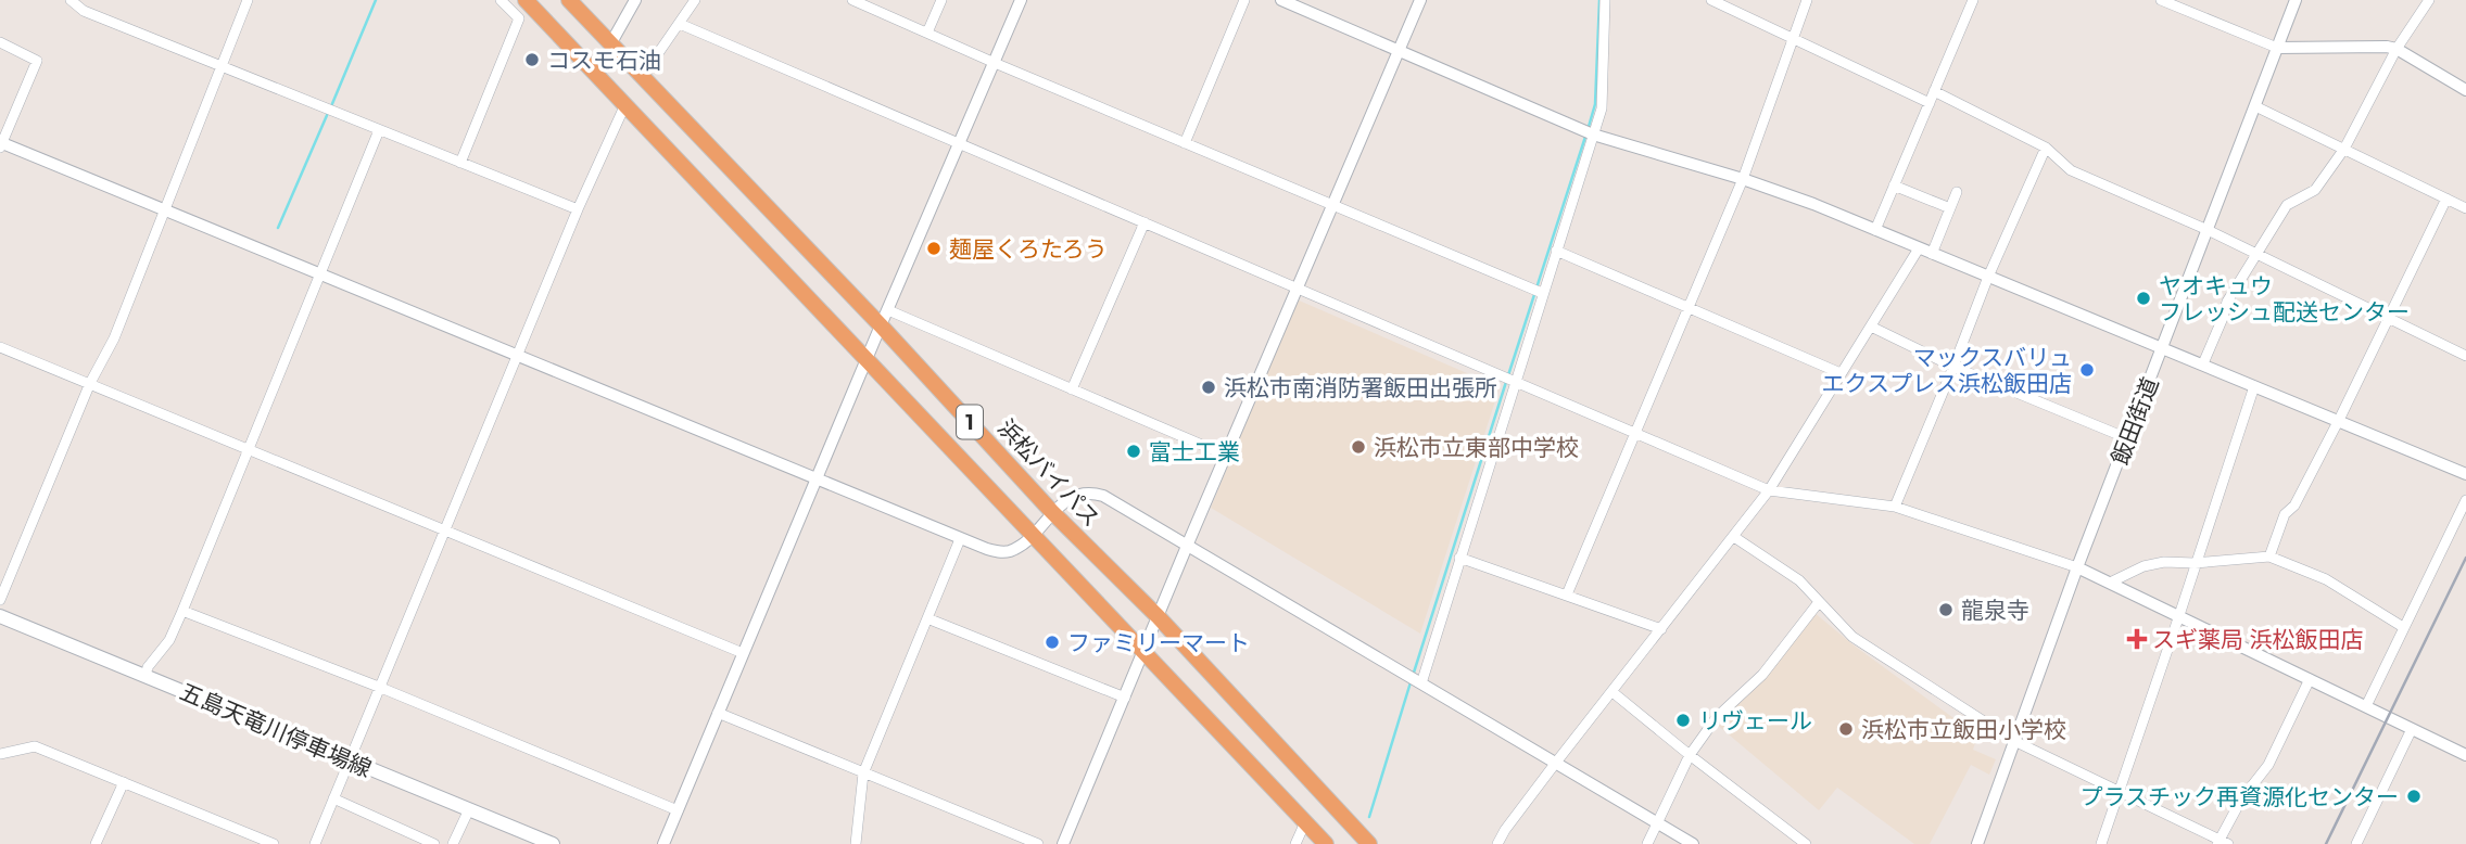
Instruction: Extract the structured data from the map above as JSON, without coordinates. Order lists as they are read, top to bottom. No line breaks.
{"streets":{"highway":["1","浜松バイパス"],"main road":["五島天竜川停車場線"],"street":["飯田街道"]},"places":{"other":["コスモ石油","麺屋くろたろう","ヤオキュウ フレッシュ配送センター","マックスバリュ エクスプレス浜松飯田店","浜松市南消防署飯田出張所","浜松市立東部中学校","富士工業","龍泉寺","ファミリーマート","リヴェール","浜松市立飯田小学校","プラスチック再資源化センター"],"health":["スギ薬局 浜松飯田店"]}}
